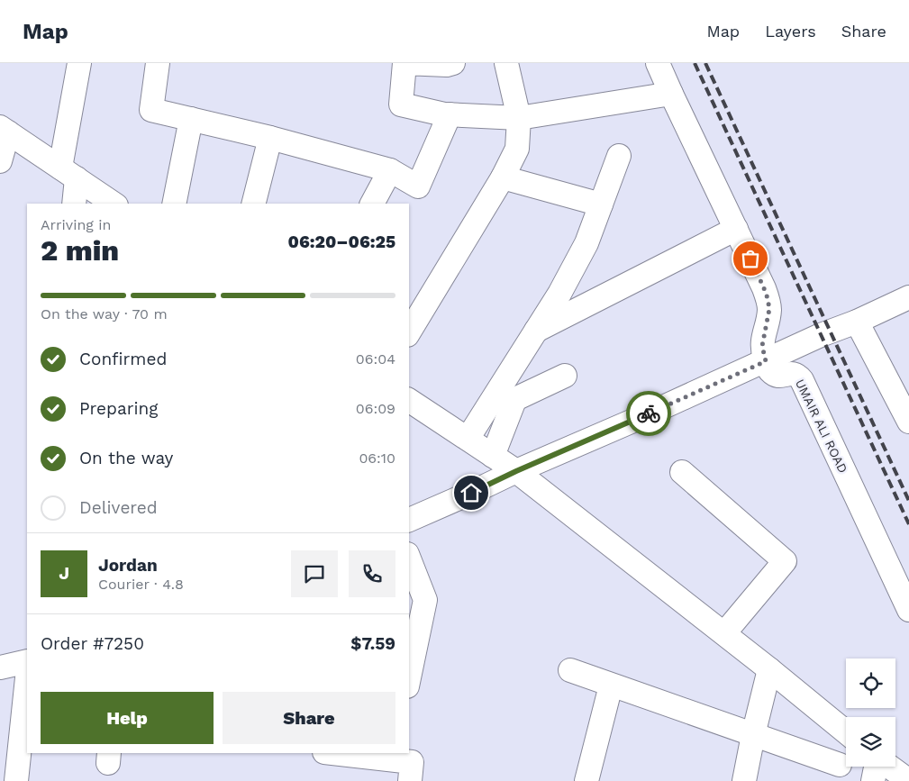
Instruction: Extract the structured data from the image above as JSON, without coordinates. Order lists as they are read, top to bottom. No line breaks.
{"streets":{"street":["UMAIR ALI ROAD"]},"page":{"header":"Map","nav":["Map","Layers","Share"],"heading":["2 min","Arriving in","06:20–06:25"],"panel":["Jordan","Courier · 4.8","Order #7250","$7.59"],"bar":"On the way · 70 m","list":[["Confirmed","06:04"],["Preparing","06:09"],["On the way","06:10"],"Delivered"],"round":"J","buttons":["Help","Share"]}}
